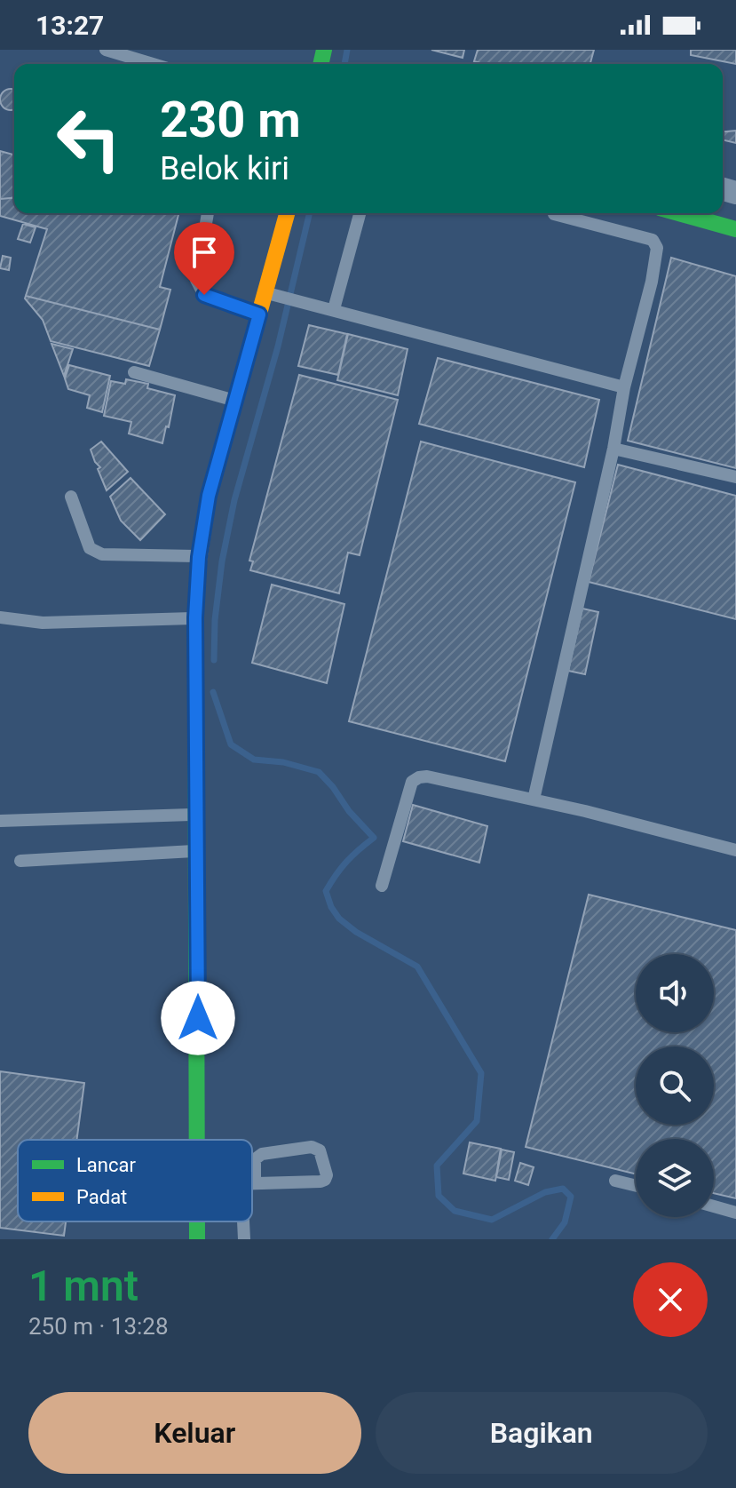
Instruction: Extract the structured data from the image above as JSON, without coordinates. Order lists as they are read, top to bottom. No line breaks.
{"legend":["Lancar","Padat"],"page":{"status":"13:27","turn":["230 m","Belok kiri"],"heading":["1 mnt","250 m · 13:28"],"buttons":["Keluar","Bagikan"]}}
